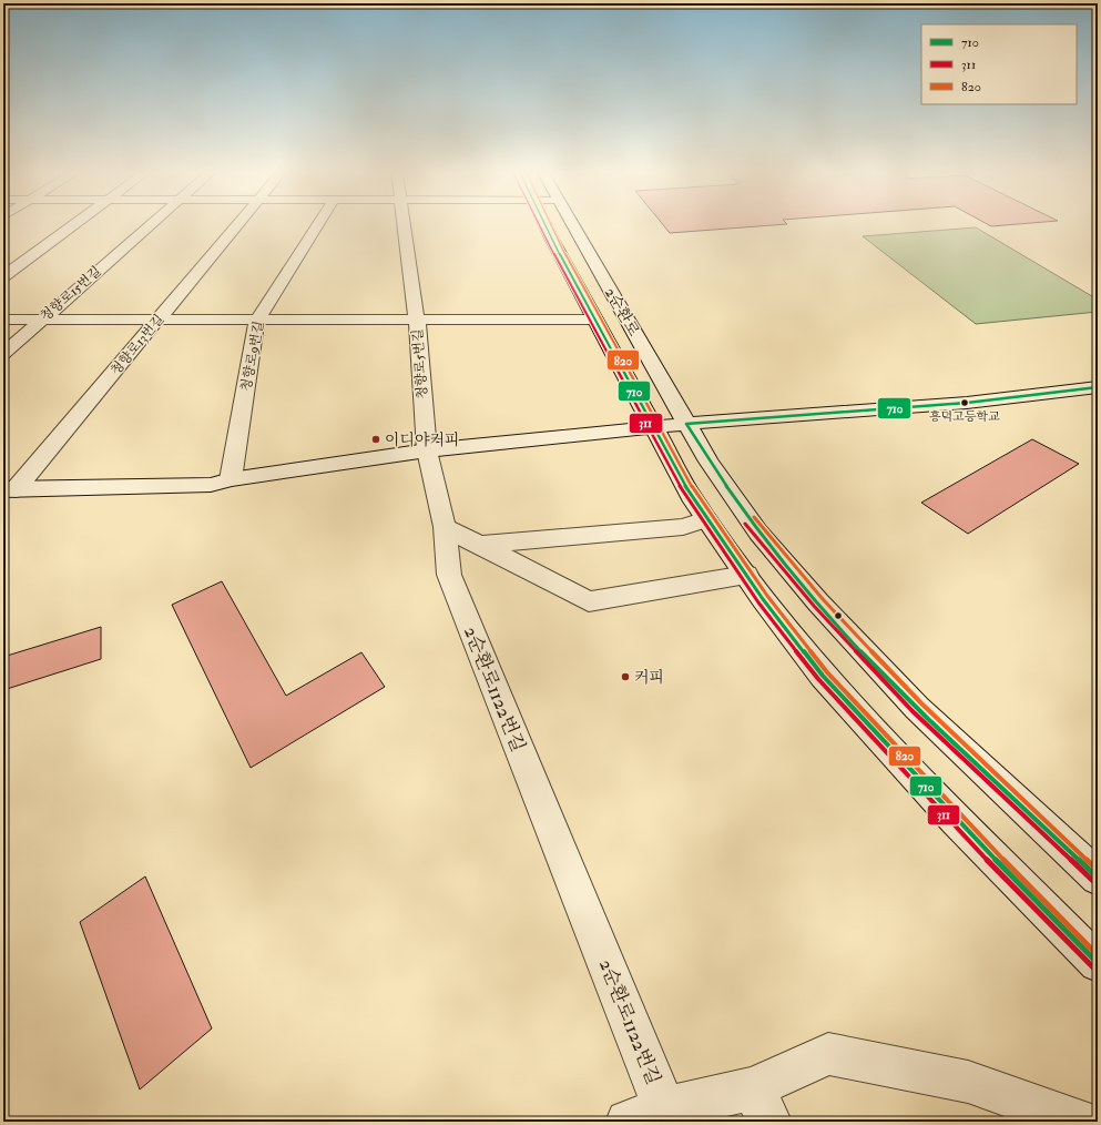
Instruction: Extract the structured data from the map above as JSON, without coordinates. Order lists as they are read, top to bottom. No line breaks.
{"streets":{"street":["청향로15번길","2순환로","청향로13번길","청향로9번길","청향로5번길","2순환로1122번길"]},"crossings":[["청향로5번길","2순환로1122번길"]],"places":["흥덕고등학교","이디야커피","커피"],"lines":["transit line 710","transit line 311","transit line 820"],"legend":["710","311","820"]}
